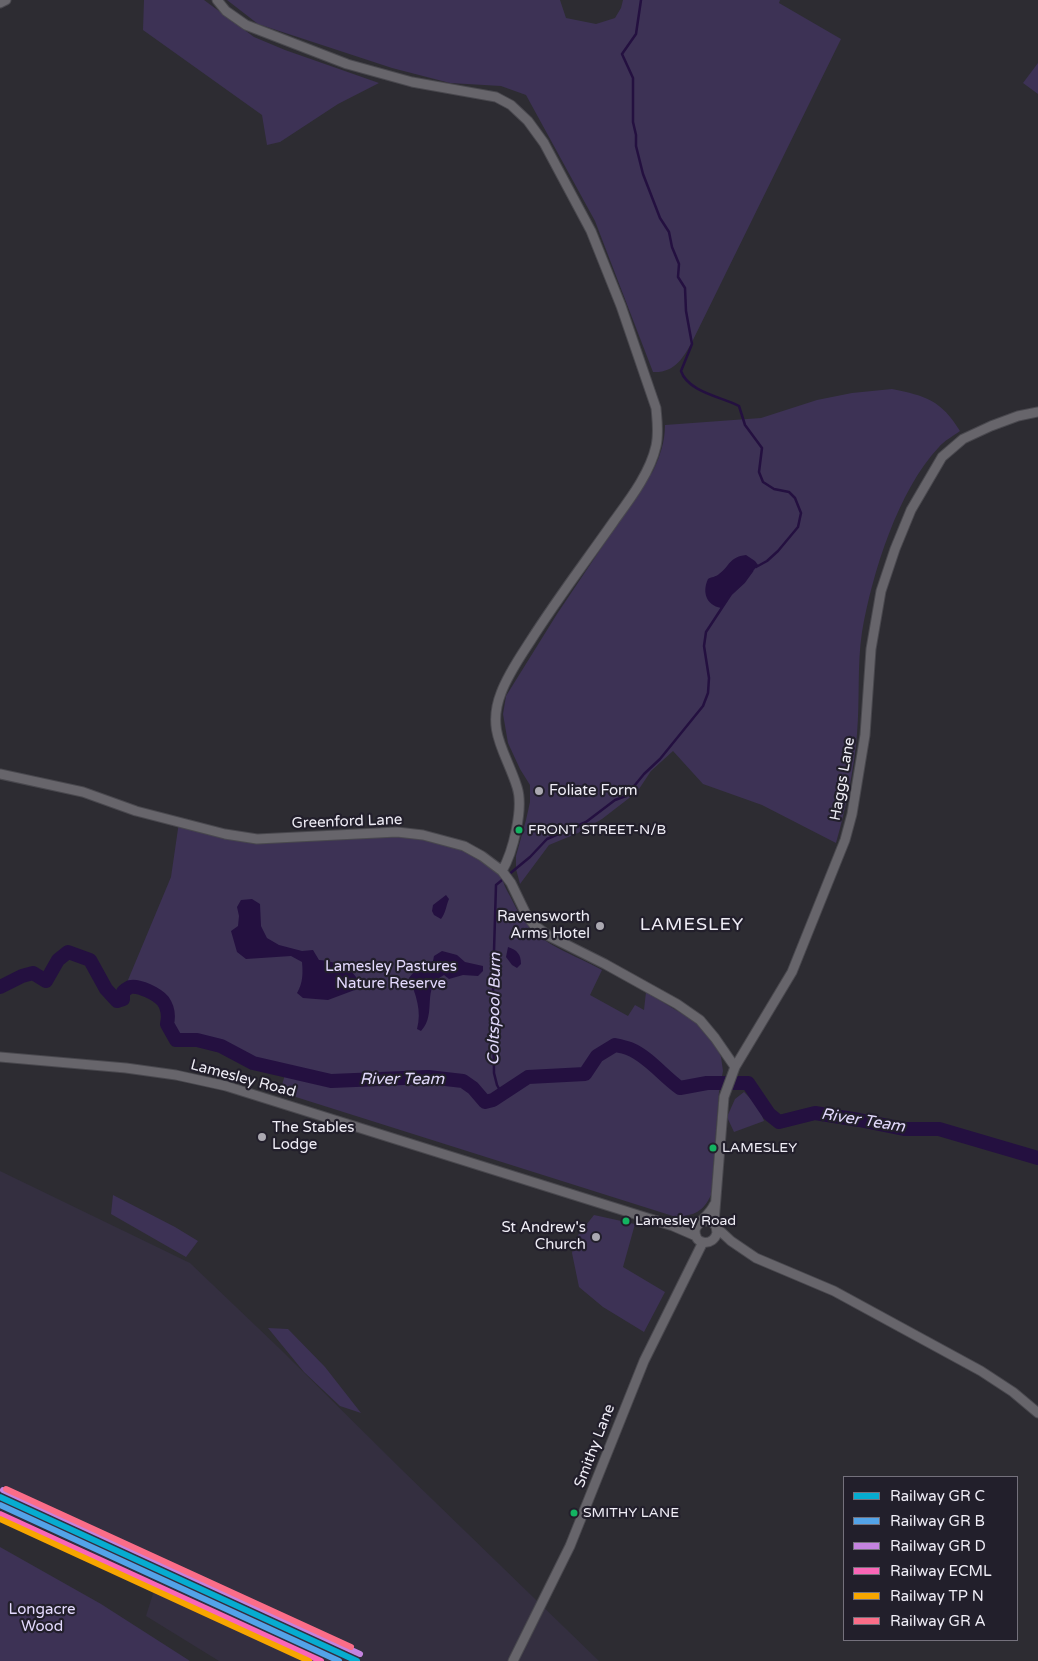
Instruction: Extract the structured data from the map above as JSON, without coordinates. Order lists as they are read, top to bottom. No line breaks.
{"streets":{"street":["Haggs Lane","Greenford Lane","Lamesley Road","Smithy Lane"]},"crossings":[["Haggs Lane","Greenford Lane"],["Haggs Lane","Lamesley Road"],["Haggs Lane","Smithy Lane"],["Lamesley Road","Smithy Lane"]],"districts":["LAMESLEY"],"water":["Coltspool Burn","River Team"],"parks":["Lamesley Pastures Nature Reserve","Longacre Wood"],"places":["Foliate Form","FRONT STREET-N/B","Ravensworth Arms Hotel","The Stables Lodge","LAMESLEY","Lamesley Road","St Andrew's Church","SMITHY LANE"],"lines":["rail line ECML"],"legend":["Railway GR C","Railway GR B","Railway GR D","Railway ECML","Railway TP N","Railway GR A"]}
